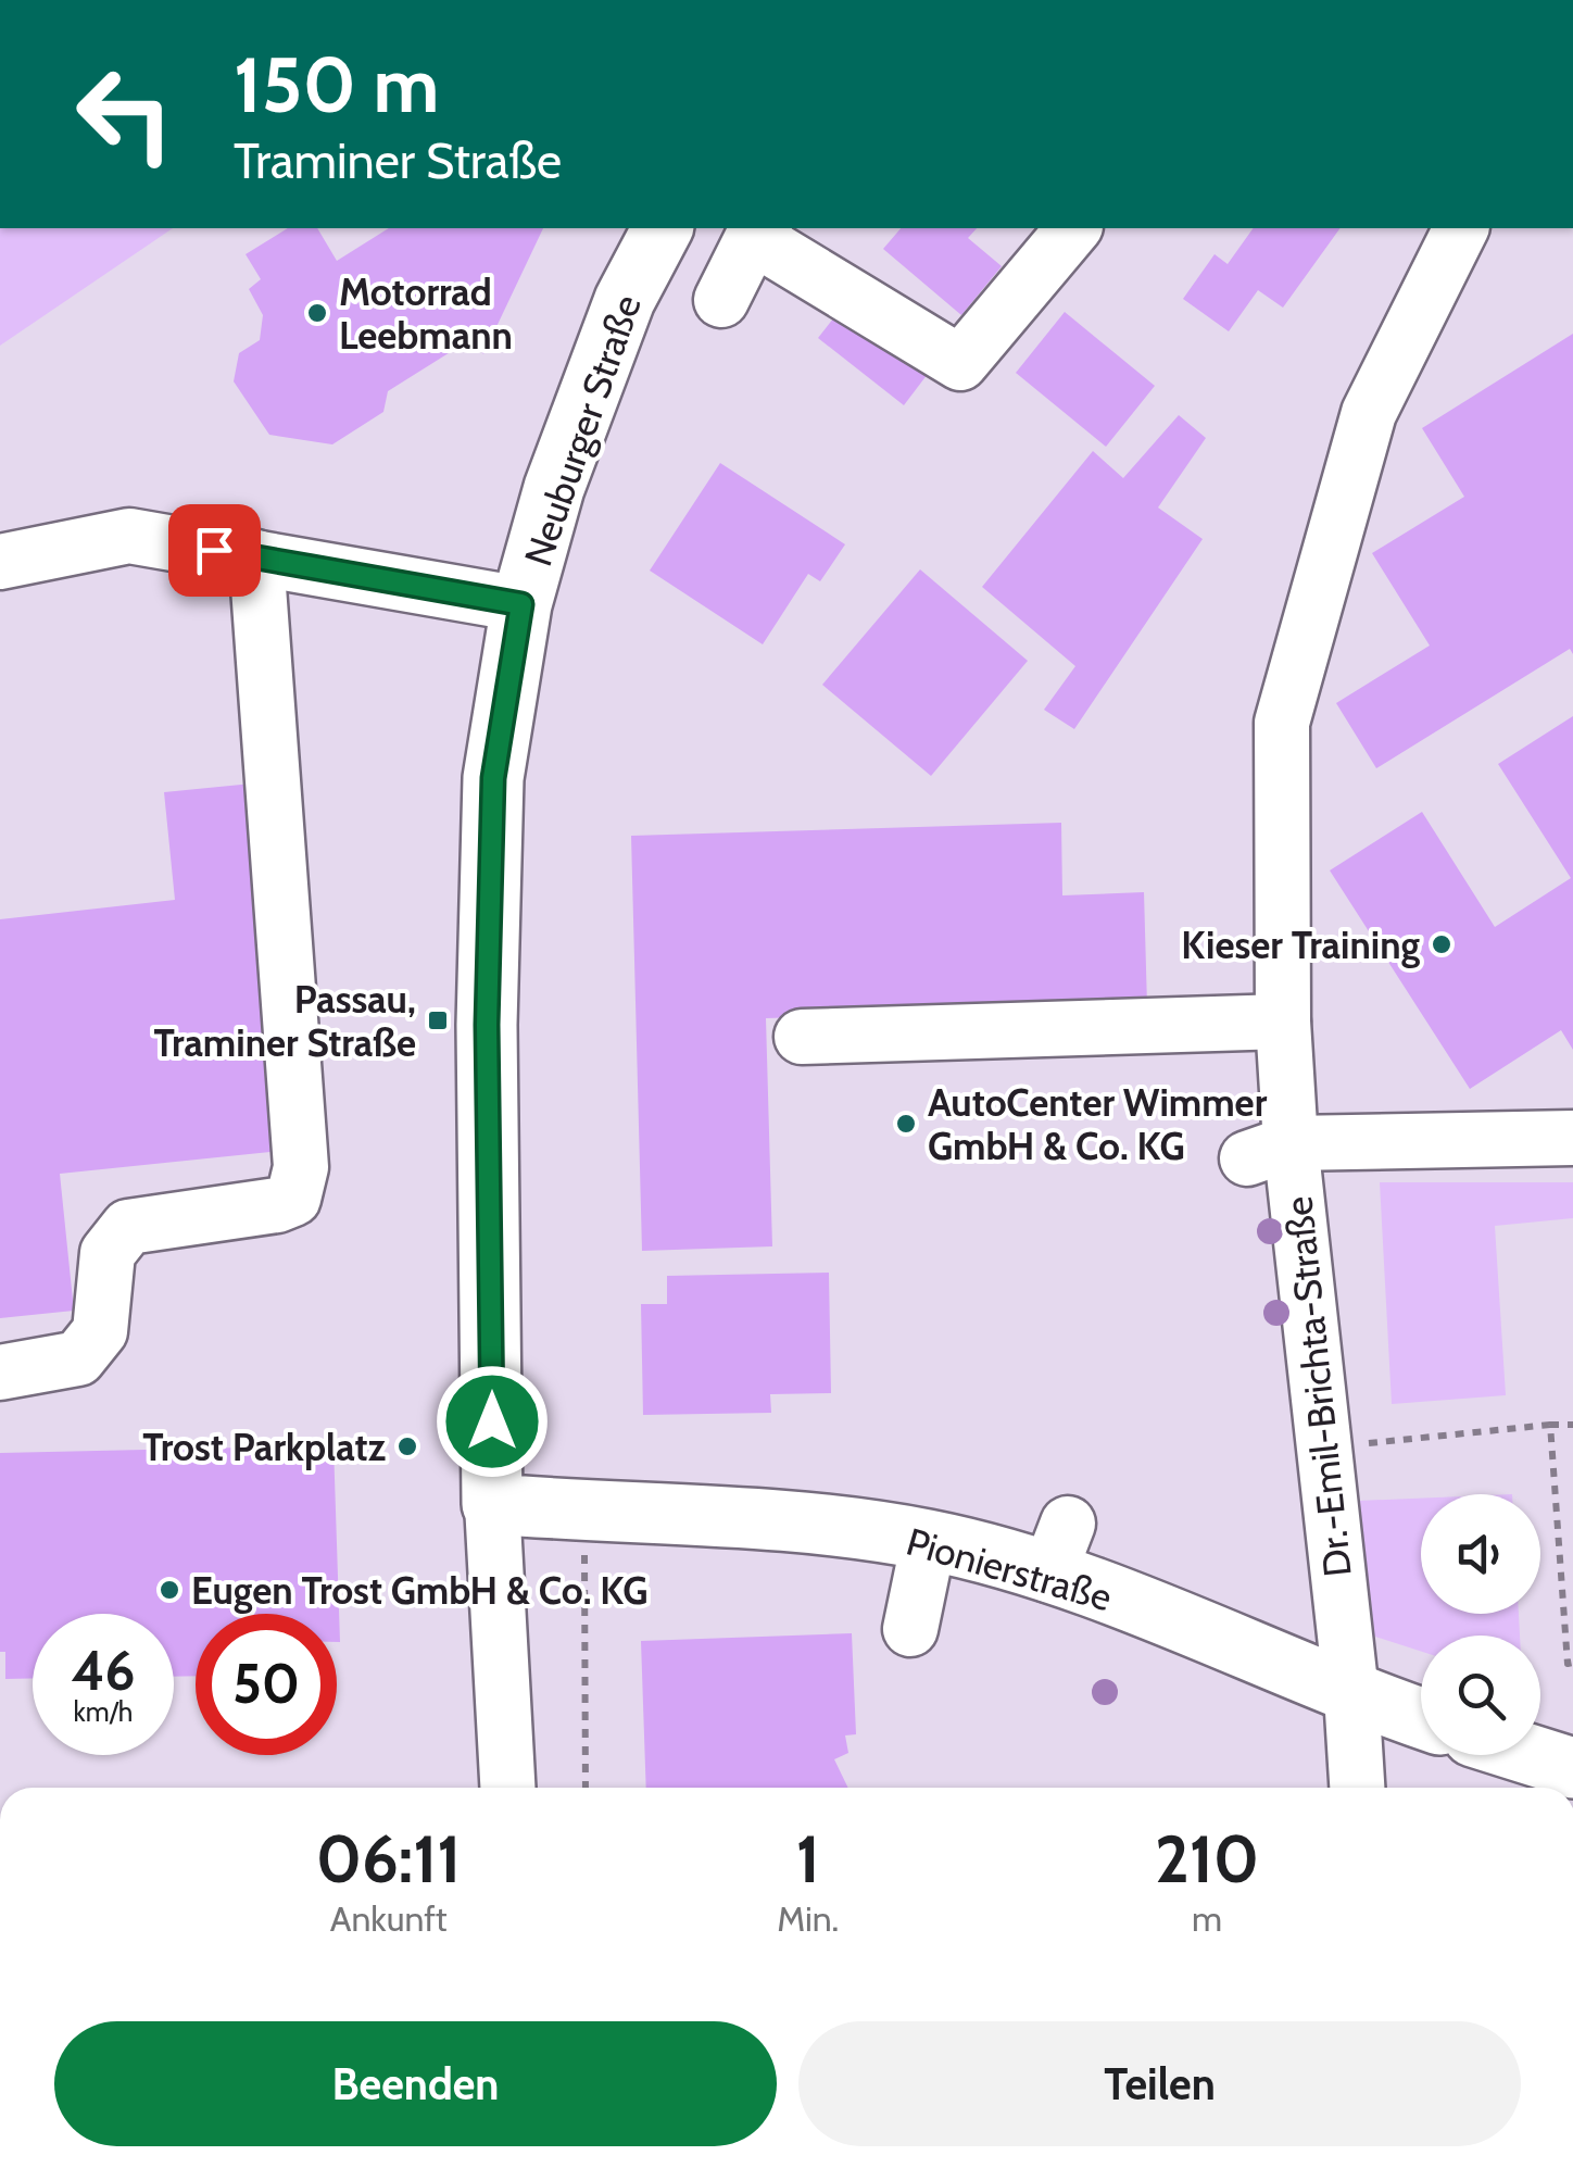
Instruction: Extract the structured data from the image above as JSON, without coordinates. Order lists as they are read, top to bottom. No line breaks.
{"streets":{"main road":["Neuburger Straße","Pionierstraße"],"street":["Dr.-Emil-Brichta-Straße"]},"crossings":[["Neuburger Straße","Pionierstraße"],["Dr.-Emil-Brichta-Straße","Pionierstraße"]],"places":{"other":["Motorrad Leebmann","Kieser Training","AutoCenter Wimmer GmbH & Co. KG","Trost Parkplatz","Eugen Trost GmbH & Co. KG"],"transit":["Passau, Traminer Straße"]},"page":{"turn":["150 m","Traminer Straße"],"speed":"46 km/h","limit":"50","eta":["06:11","Ankunft","1","Min.","210","m"],"buttons":["Beenden","Teilen"]}}
